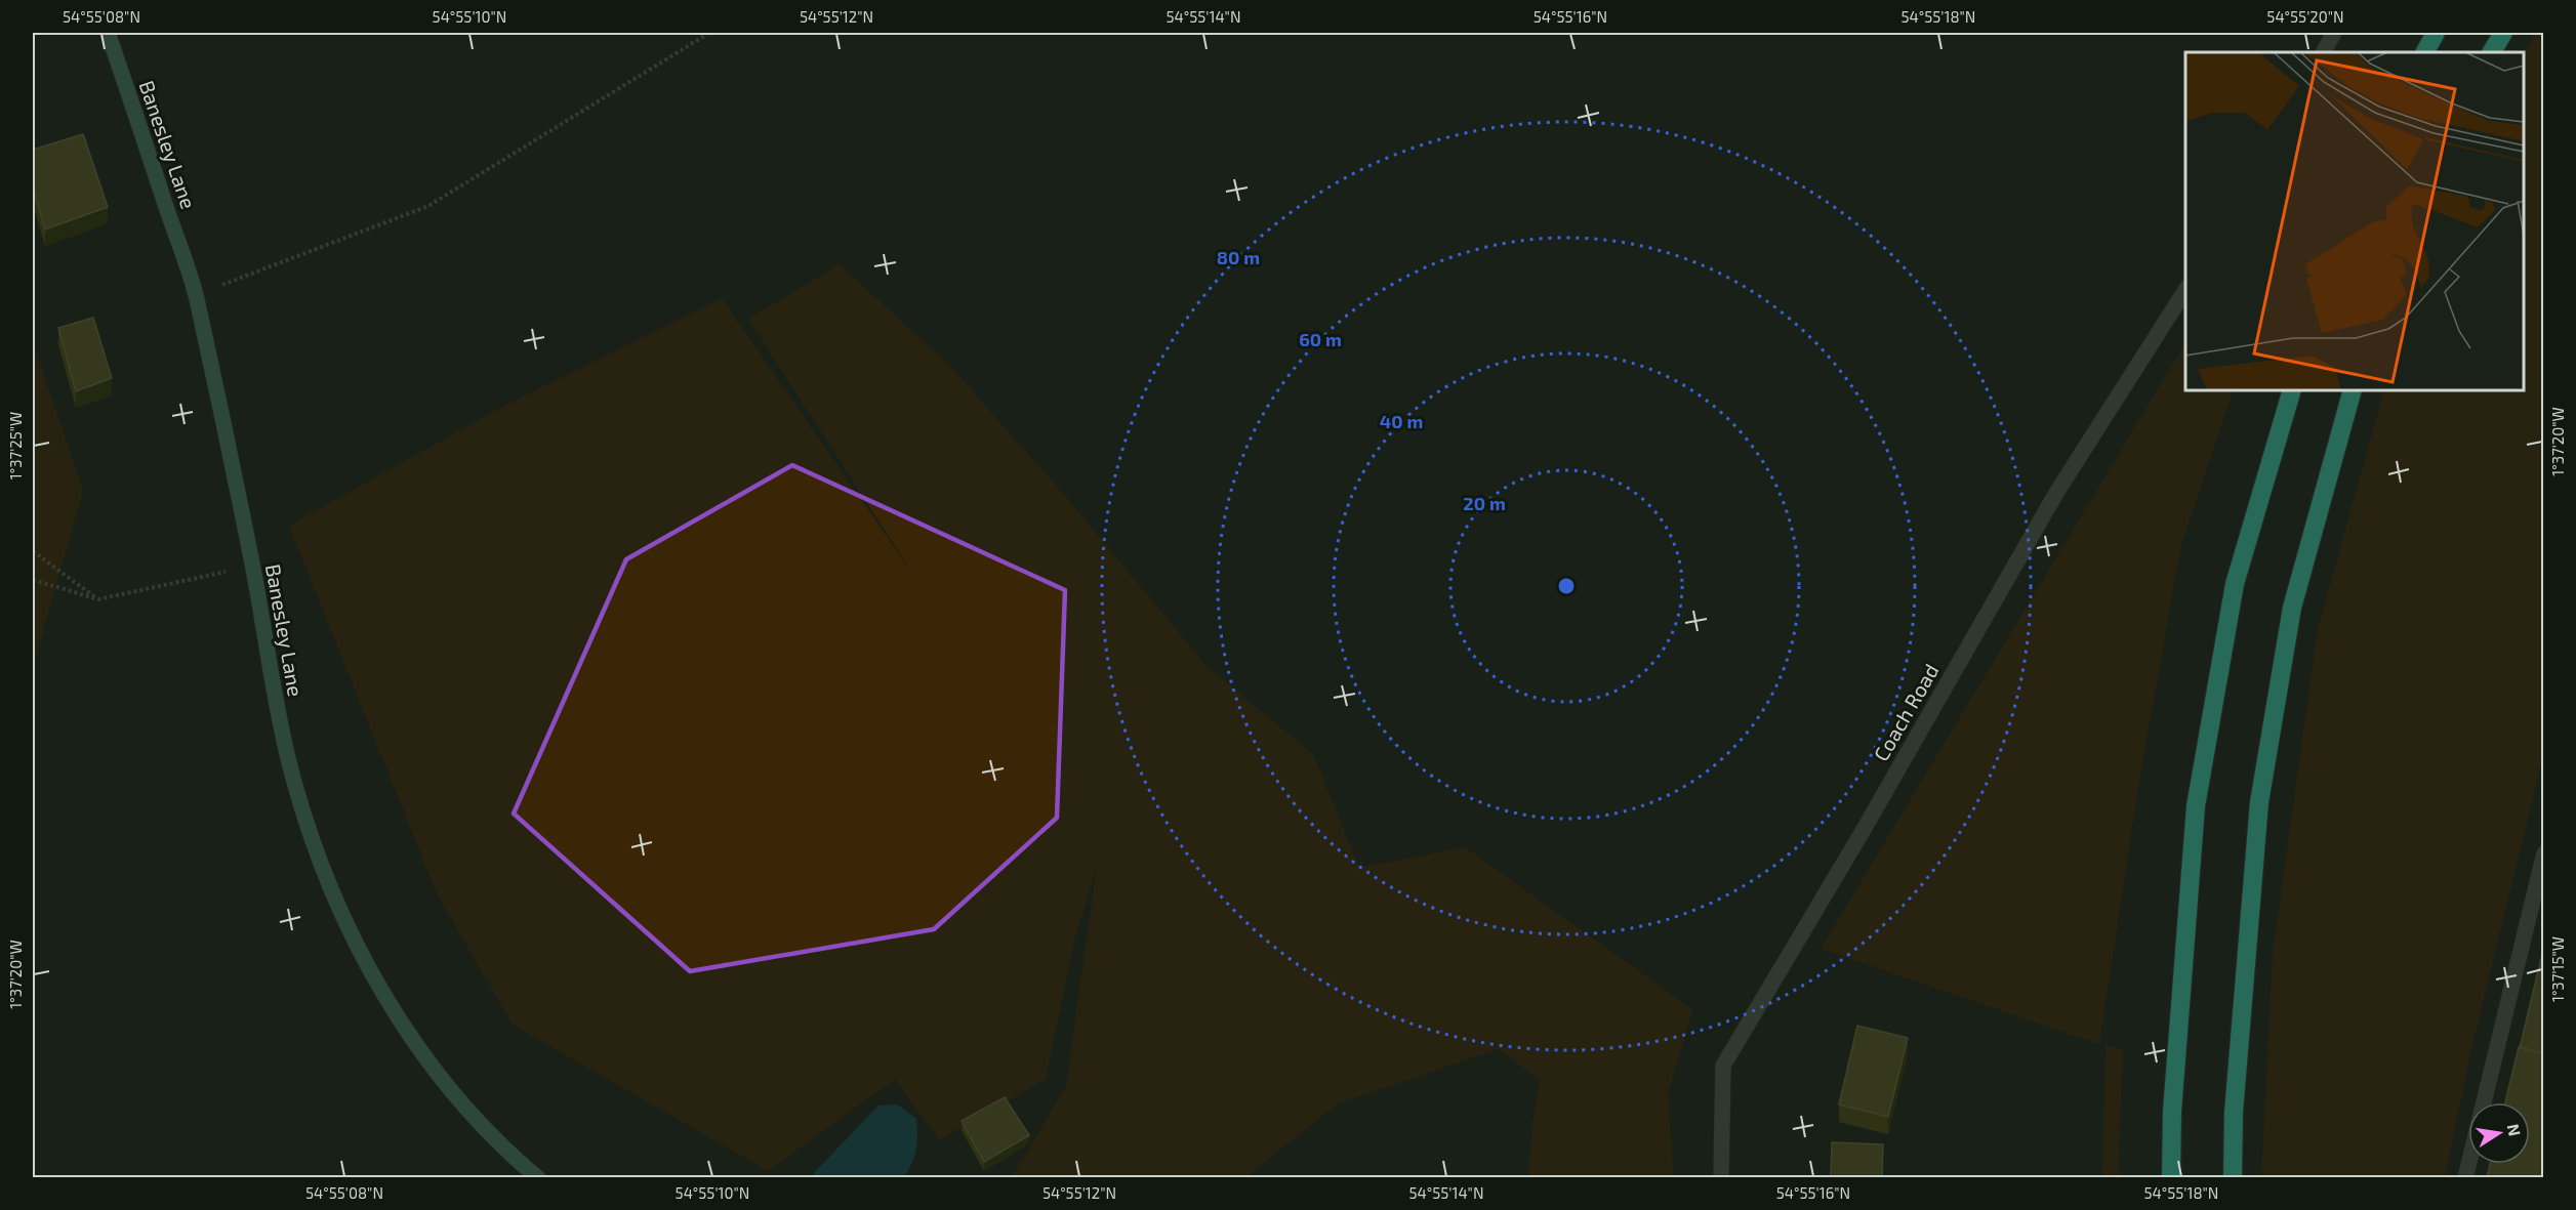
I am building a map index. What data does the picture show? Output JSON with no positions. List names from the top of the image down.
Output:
{
  "streets": {
    "street": ["Banesley Lane", "Coach Road"]
  },
  "north": "right",
  "coordinates": [
    "54°55'08\"N",
    "54°55'10\"N",
    "54°55'12\"N",
    "54°55'14\"N",
    "54°55'16\"N",
    "54°55'18\"N",
    "54°55'20\"N",
    "1°37'20\"W",
    "1°37'25\"W",
    "1°37'15\"W"
  ],
  "rings": [
    "80 m",
    "60 m",
    "40 m",
    "20 m"
  ]
}
